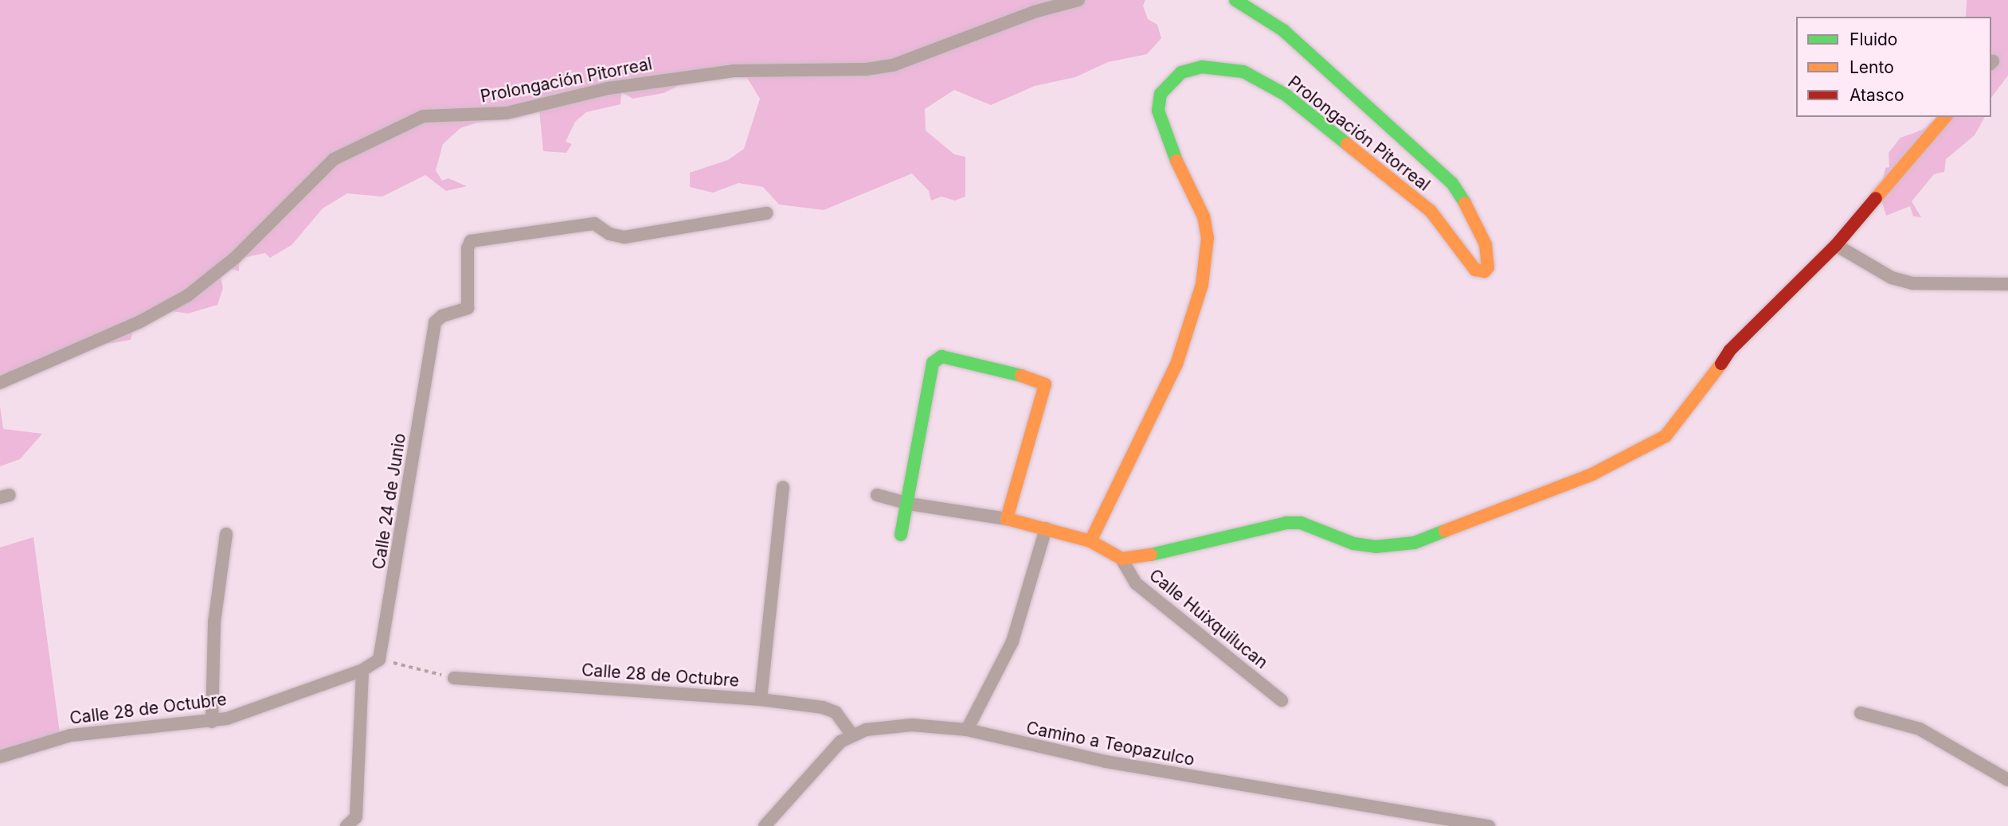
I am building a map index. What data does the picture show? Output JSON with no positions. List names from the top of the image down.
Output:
{
  "streets": {
    "street": [
      "Prolongación Pitorreal",
      "Calle 24 de Junio",
      "Calle Huixquilucan",
      "Calle 28 de Octubre",
      "Camino a Teopazulco"
    ]
  },
  "crossings": [
    ["Calle 28 de Octubre", "Camino a Teopazulco"]
  ],
  "legend": ["Fluido", "Lento", "Atasco"]
}
